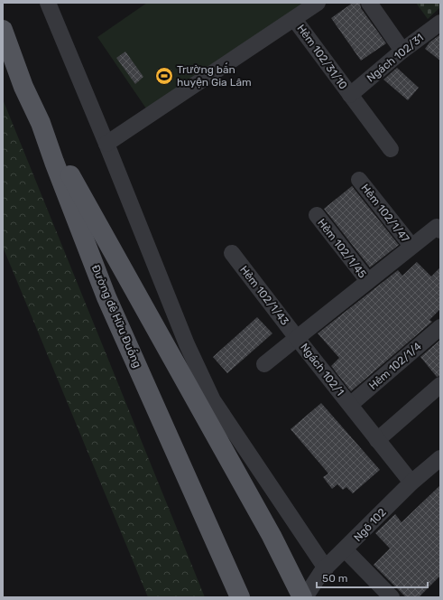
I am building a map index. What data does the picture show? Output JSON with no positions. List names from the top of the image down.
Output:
{
  "streets": {
    "main road": ["Đường đê Hữu Đuống"],
    "street": [
      "Hẻm 102/31/10",
      "Ngách 102/31",
      "Hẻm 102/1/47",
      "Hẻm 102/1/45",
      "Hẻm 102/1/43",
      "Hẻm 102/1/4",
      "Ngách 102/1",
      "Ngõ 102"
    ]
  },
  "crossings": [
    ["Hẻm 102/31/10", "Ngách 102/31"],
    ["Hẻm 102/1/47", "Ngách 102/1"],
    ["Hẻm 102/1/45", "Ngách 102/1"],
    ["Hẻm 102/1/43", "Ngách 102/1"],
    ["Hẻm 102/1/4", "Ngách 102/1"],
    ["Ngách 102/1", "Ngõ 102"]
  ],
  "places": {
    "sports": ["Trường bắn huyện Gia Lâm"]
  },
  "scale_bar": "50 m"
}
